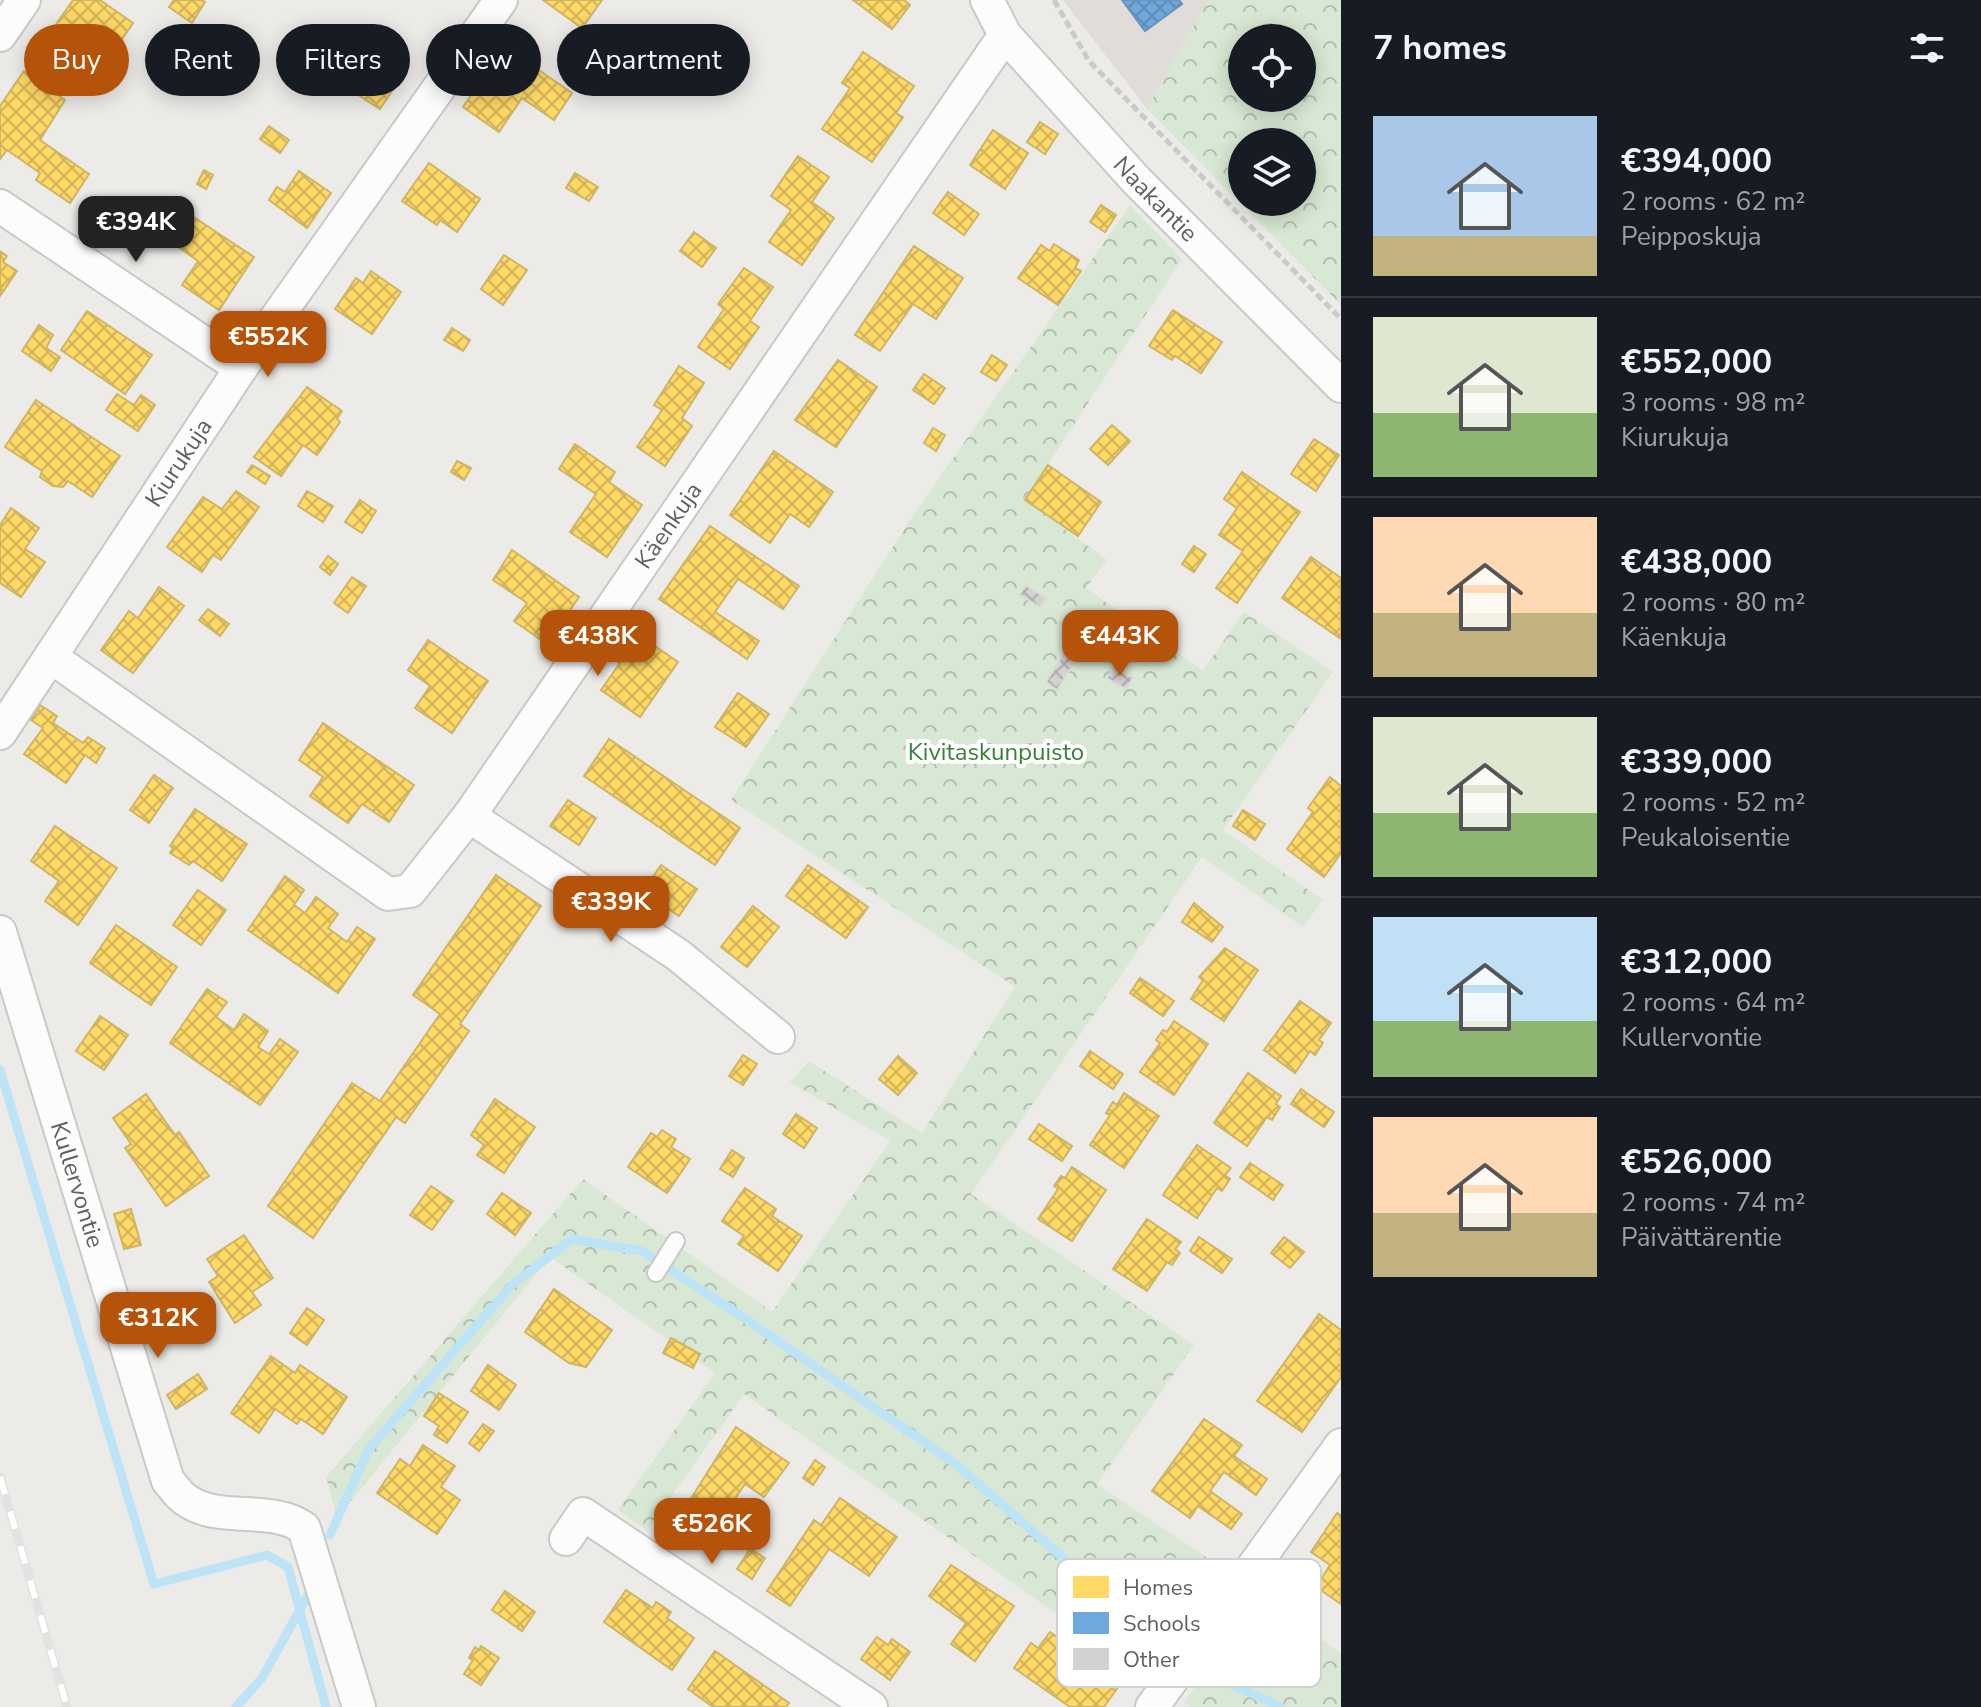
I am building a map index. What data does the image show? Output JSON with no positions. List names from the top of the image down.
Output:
{
  "streets": {
    "street": [
      "Naakantie",
      "Kiurukuja",
      "Käenkuja",
      "Kullervontie"
    ]
  },
  "crossings": [
    ["Naakantie", "Käenkuja"],
    ["Kiurukuja", "Käenkuja"]
  ],
  "parks": ["Kivitaskunpuisto"],
  "legend": ["Homes", "Schools", "Other"],
  "page": {
    "heading": "7 homes",
    "chip": [
      "Buy",
      "Rent",
      "Filters",
      "New",
      "Apartment"
    ],
    "list": [
      {
        "name": "€394,000",
        "note": "2 rooms · 62 m² · Peipposkuja"
      },
      {
        "name": "€552,000",
        "note": "3 rooms · 98 m² · Kiurukuja"
      },
      {
        "name": "€438,000",
        "note": "2 rooms · 80 m² · Käenkuja"
      },
      {
        "name": "€339,000",
        "note": "2 rooms · 52 m² · Peukaloisentie"
      },
      {
        "name": "€312,000",
        "note": "2 rooms · 64 m² · Kullervontie"
      },
      {
        "name": "€526,000",
        "note": "2 rooms · 74 m² · Päivättärentie"
      }
    ],
    "price": [
      "€394K",
      "€552K",
      "€438K",
      "€443K",
      "€339K",
      "€312K",
      "€526K"
    ]
  }
}
